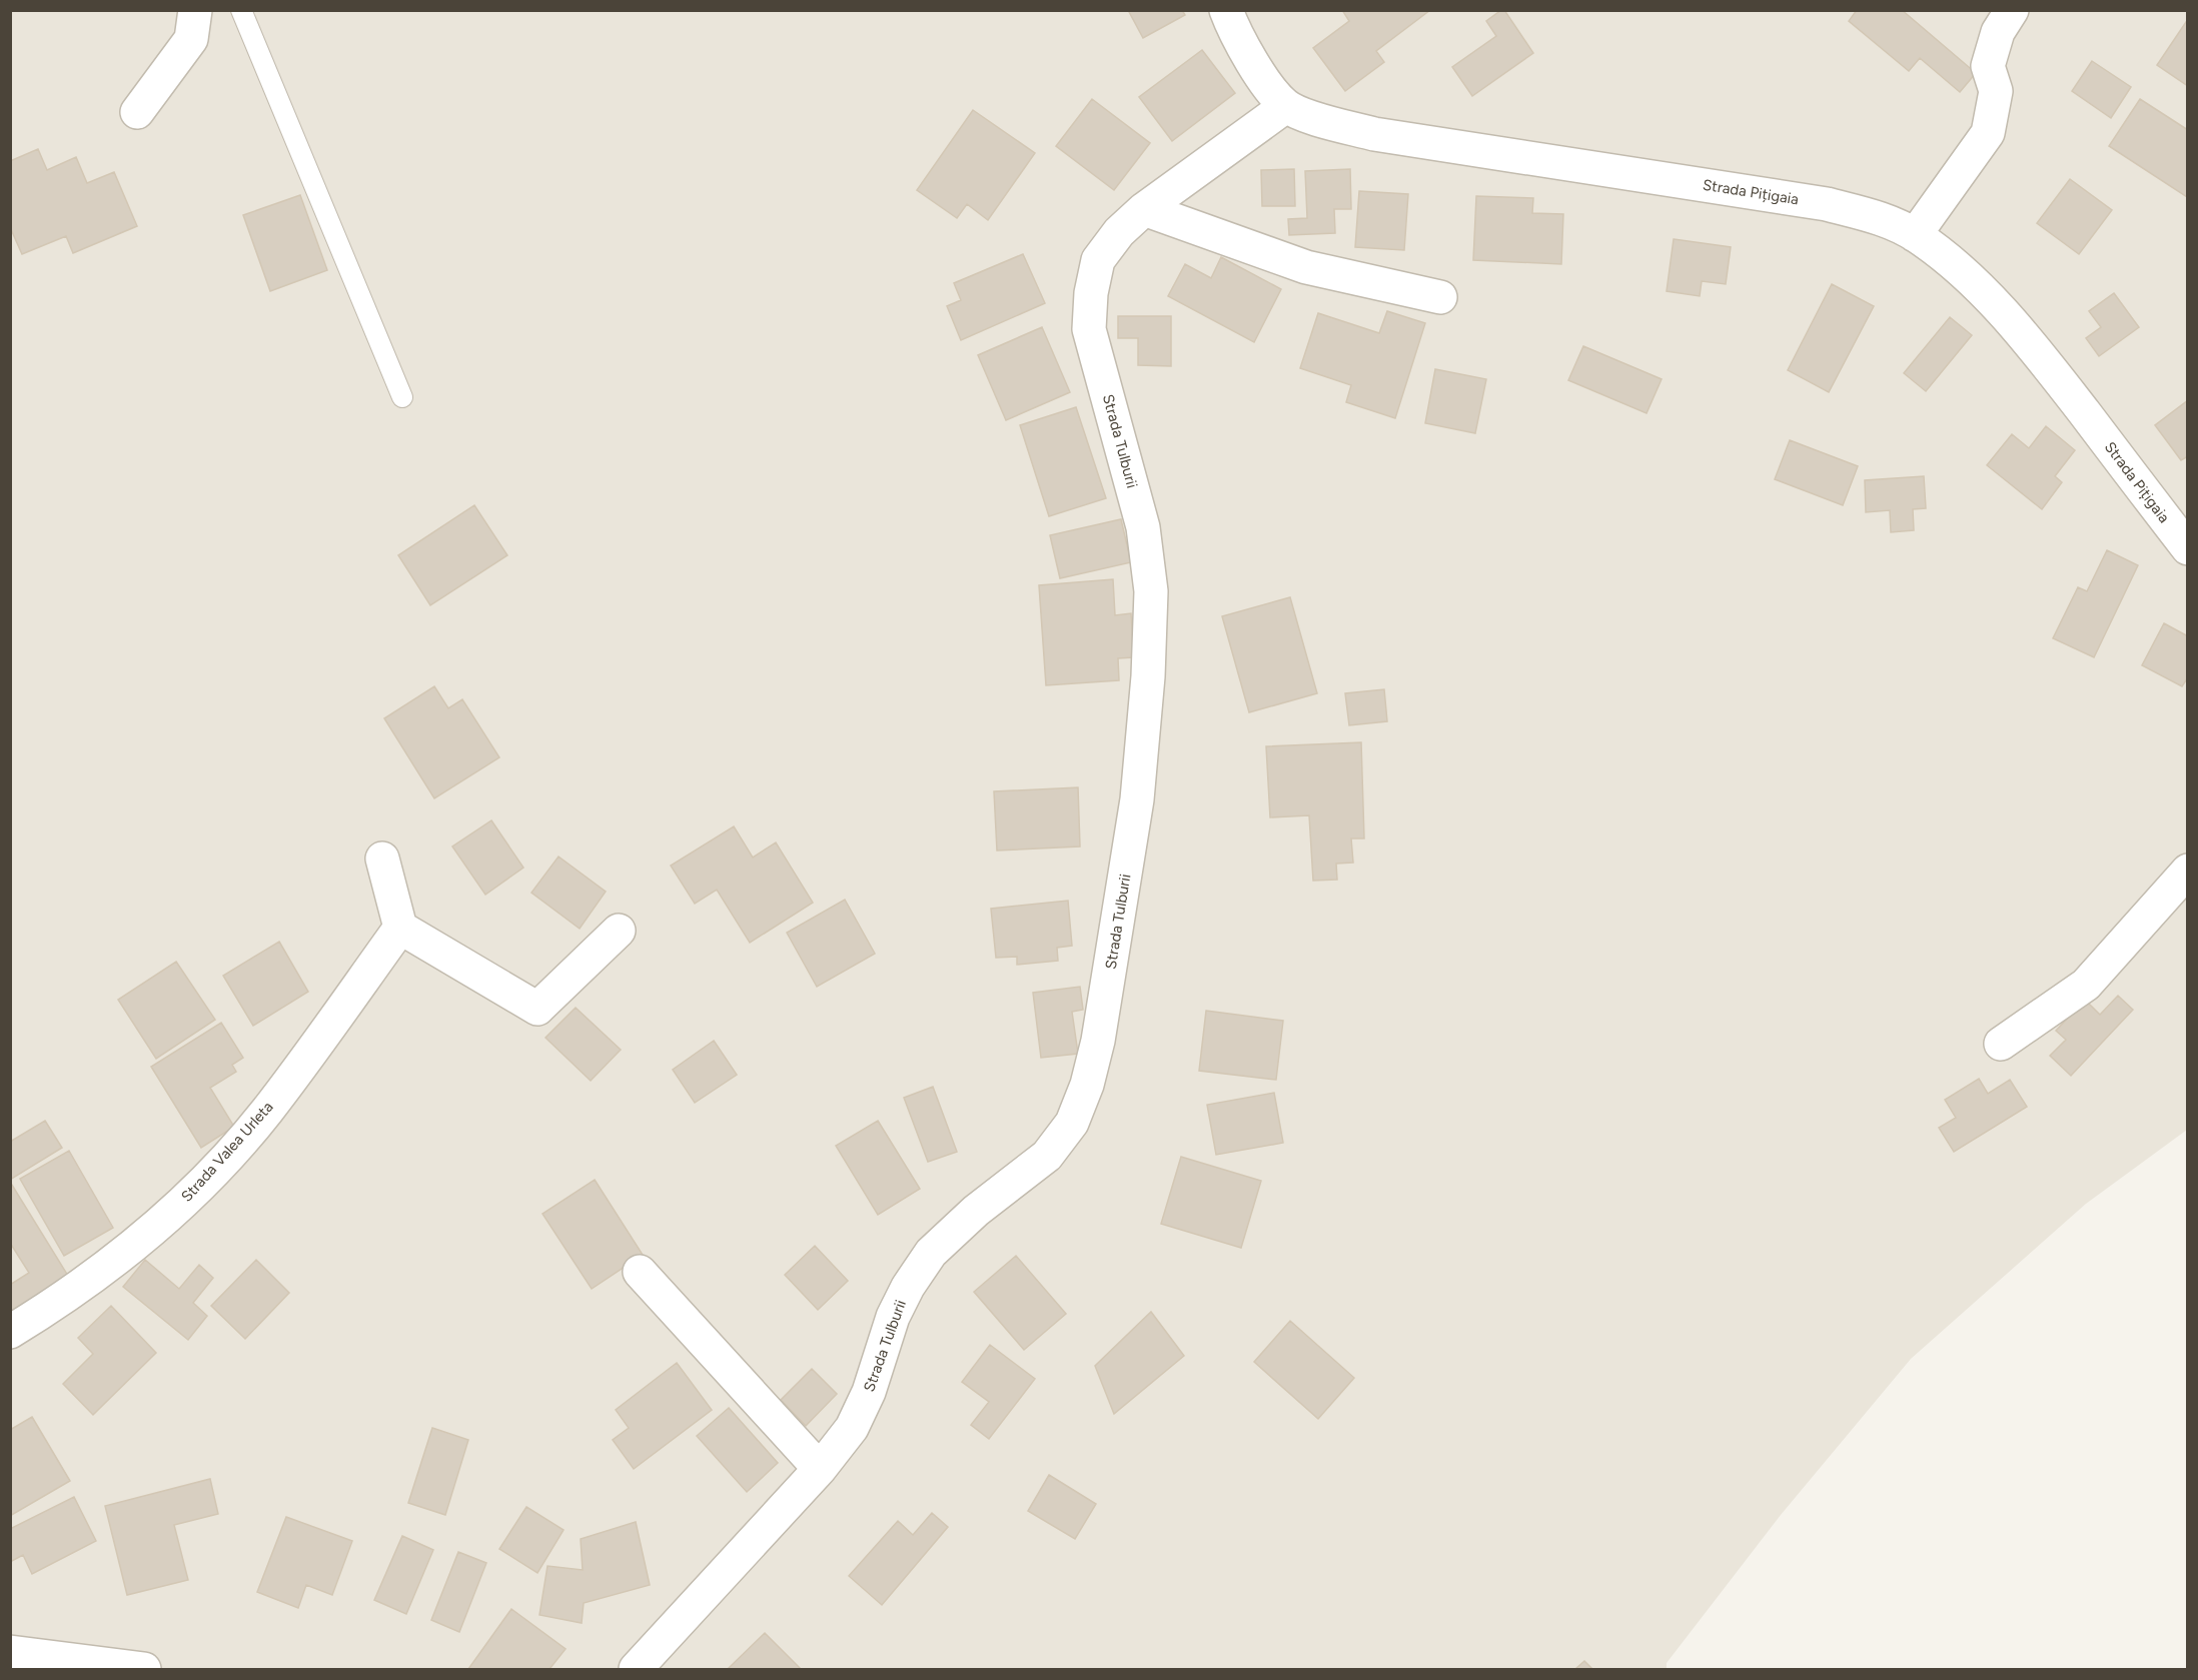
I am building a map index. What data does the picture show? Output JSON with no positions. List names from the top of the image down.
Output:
{
  "streets": {
    "street": ["Strada Pițigaia", "Strada Tulburii", "Strada Valea Urleta"]
  },
  "crossings": [
    ["Strada Pițigaia", "Strada Tulburii"]
  ]
}
